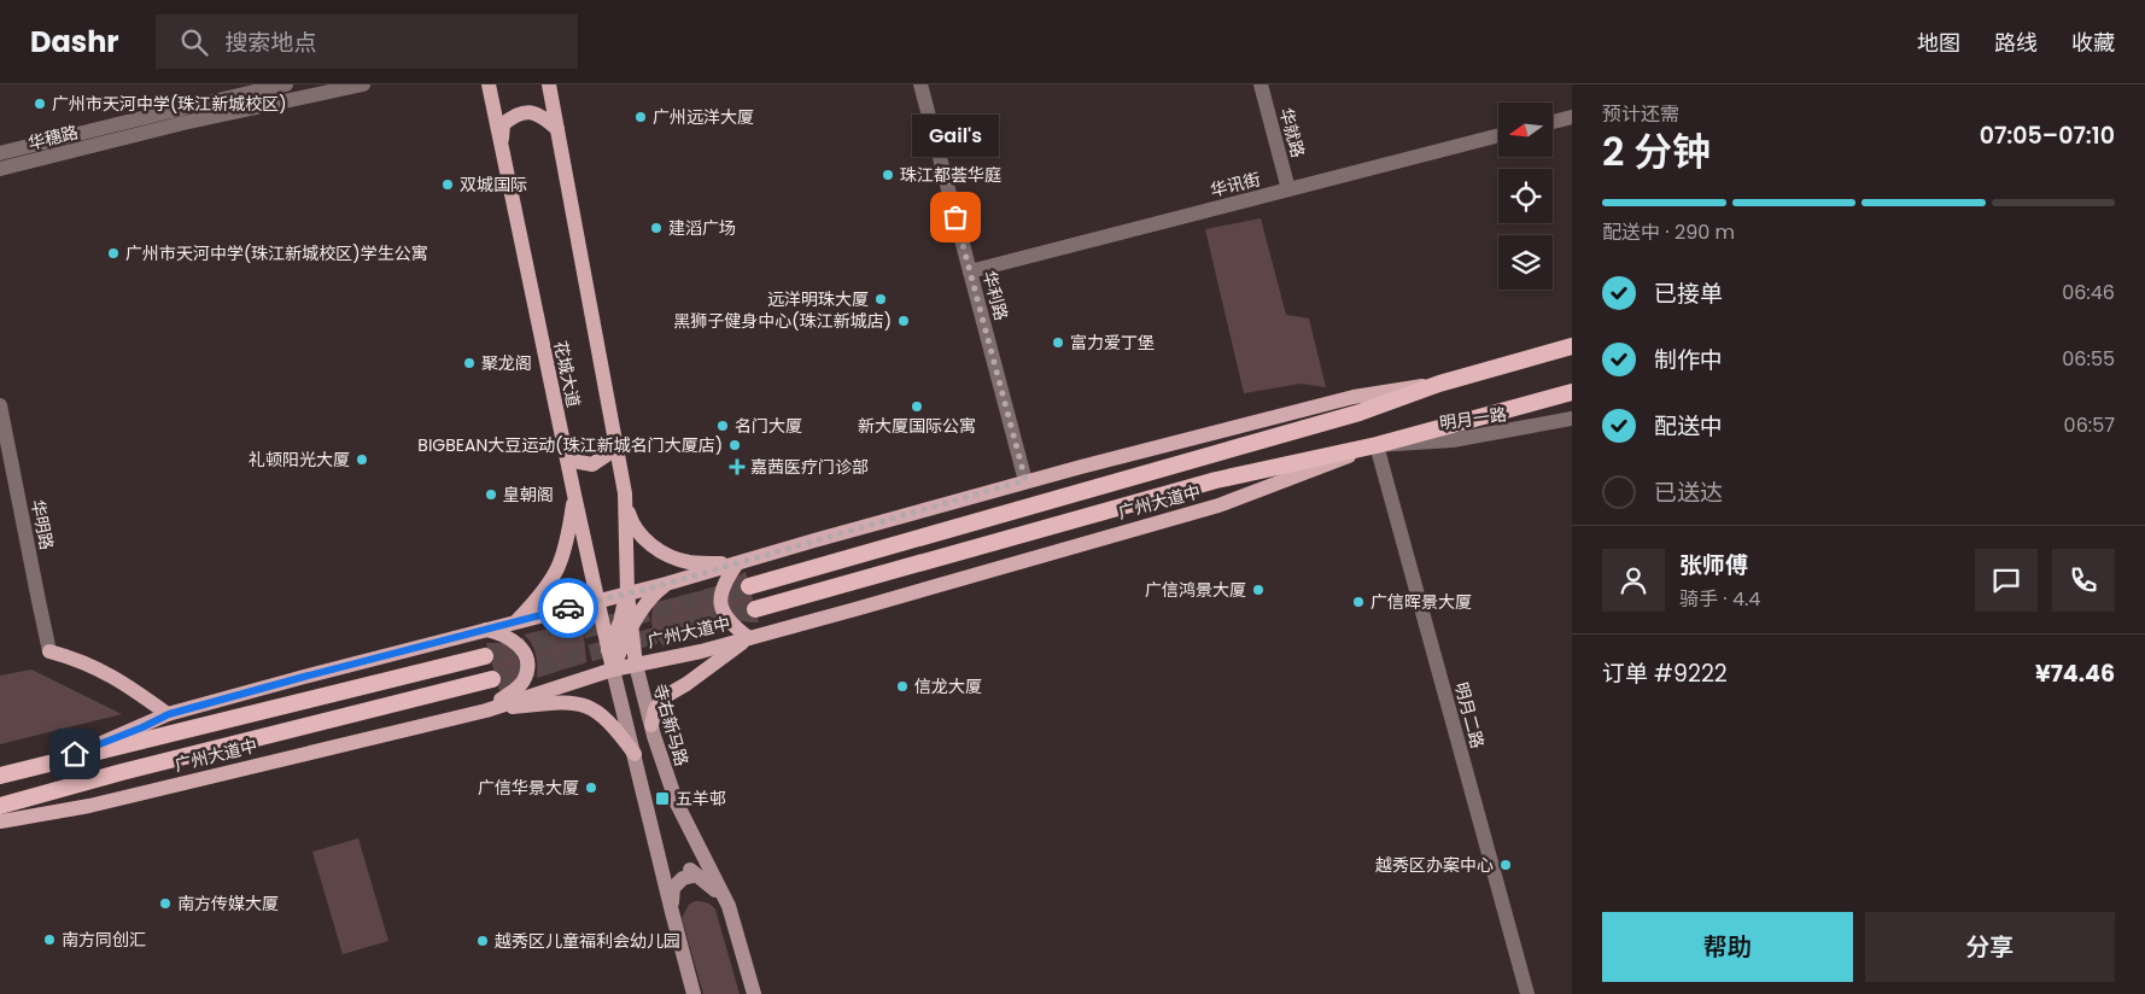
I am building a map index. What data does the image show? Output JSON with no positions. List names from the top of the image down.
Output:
{
  "streets": {
    "highway": ["广州大道中"],
    "main road": ["花城大道", "寺右新马路"],
    "street": [
      "华就路",
      "华穗路",
      "华讯街",
      "华利路",
      "明月一路",
      "华明路",
      "明月二路"
    ]
  },
  "crossings": [
    ["华就路", "华讯街"],
    ["华讯街", "华利路"],
    ["华利路", "广州大道中"],
    ["花城大道", "广州大道中"],
    ["花城大道", "寺右新马路"],
    ["明月一路", "广州大道中"],
    ["明月一路", "明月二路"],
    ["广州大道中", "明月二路"],
    ["广州大道中", "寺右新马路"]
  ],
  "places": {
    "other": [
      "广州市天河中学(珠江新城校区)",
      "广州远洋大厦",
      "珠江都荟华庭",
      "双城国际",
      "Gail's",
      "建滔广场",
      "广州市天河中学(珠江新城校区)学生公寓",
      "远洋明珠大厦",
      "黑狮子健身中心(珠江新城店)",
      "富力爱丁堡",
      "聚龙阁",
      "新大厦国际公寓",
      "名门大厦",
      "BIGBEAN大豆运动(珠江新城名门大厦店)",
      "礼顿阳光大厦",
      "皇朝阁",
      "广信鸿景大厦",
      "广信晖景大厦",
      "信龙大厦",
      "广信华景大厦",
      "越秀区办案中心",
      "南方传媒大厦",
      "南方同创汇",
      "越秀区儿童福利会幼儿园"
    ],
    "health": ["嘉茜医疗门诊部"],
    "transit": ["五羊邨"]
  },
  "north": "left",
  "page": {
    "header": "Dashr",
    "search": "搜索地点",
    "nav": ["地图", "路线", "收藏"],
    "heading": ["2 分钟", "预计还需", "07:05–07:10"],
    "panel": [
      "张师傅",
      "骑手 · 4.4",
      "订单 #9222",
      "¥74.46"
    ],
    "bubble": "Gail's",
    "bar": "配送中 · 290 m",
    "list": [
      ["已接单", "06:46"],
      ["制作中", "06:55"],
      ["配送中", "06:57"],
      "已送达"
    ],
    "buttons": ["帮助", "分享"]
  }
}
